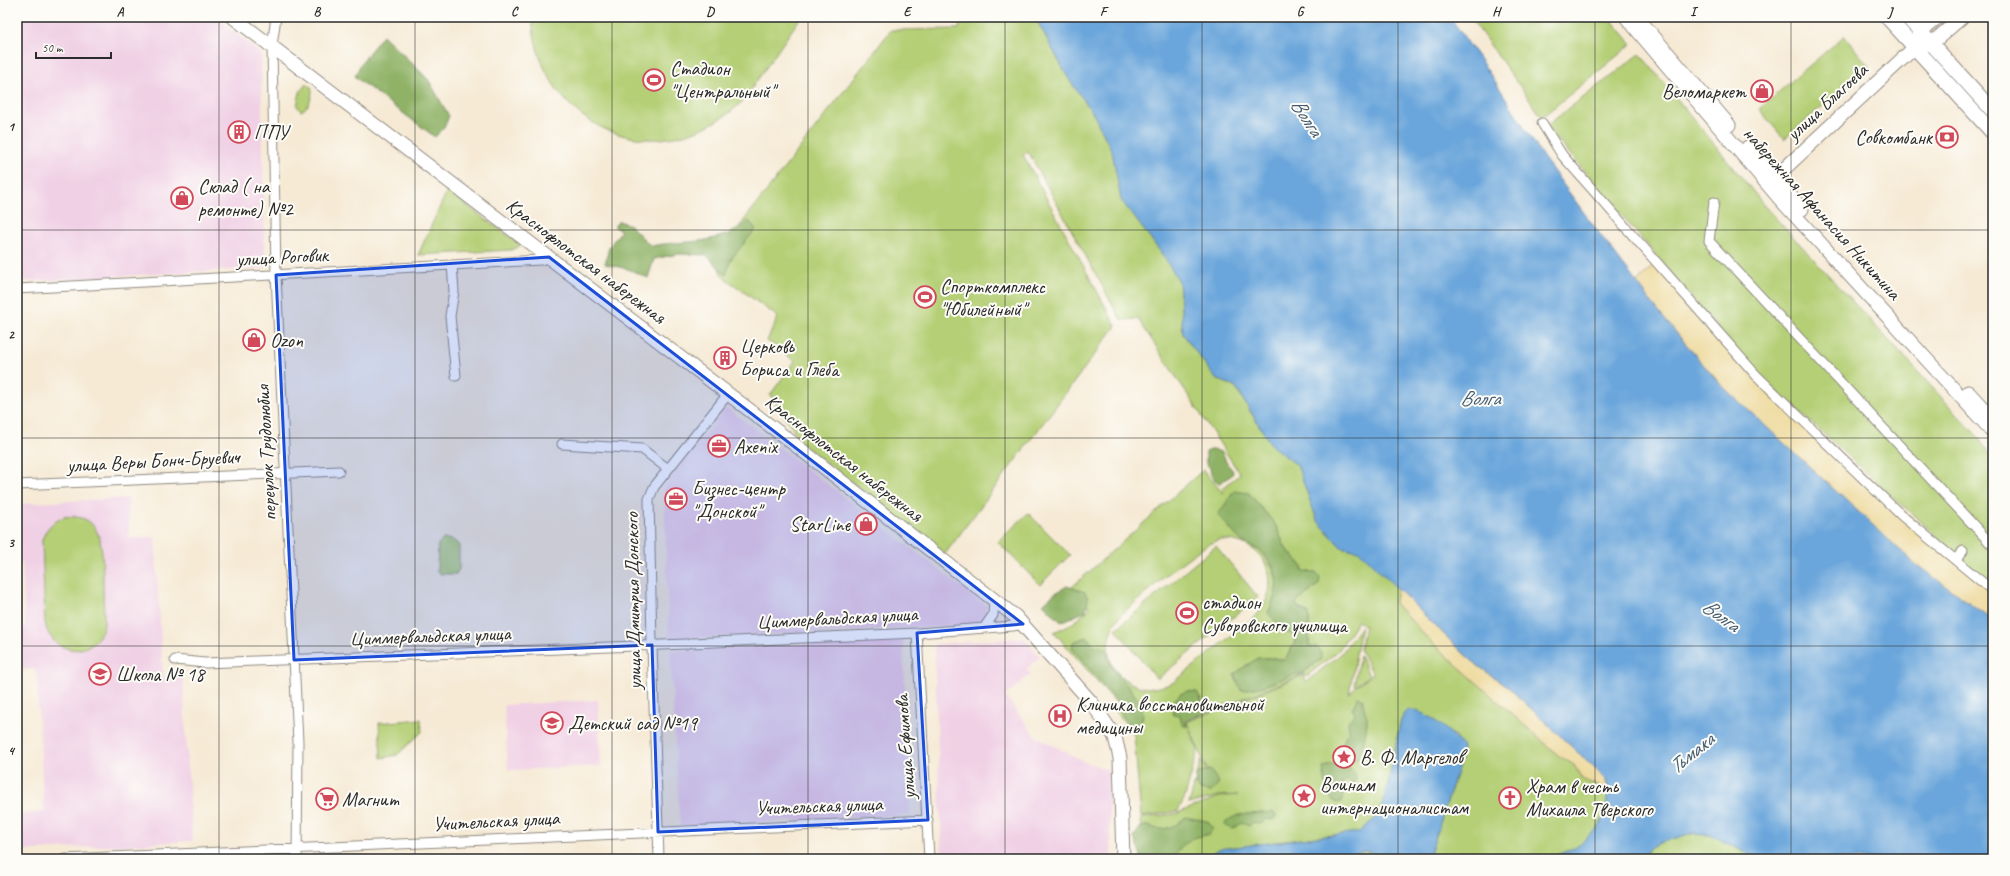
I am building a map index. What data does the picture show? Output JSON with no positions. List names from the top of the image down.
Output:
{
  "streets": {
    "main road": ["улица Благоева", "набережная Афанасия Никитина", "Краснофлотская набережная"],
    "street": [
      "улица Роговик",
      "переулок Трудолюбия",
      "улица Веры Бонч-Бруевич",
      "улица Дмитрия Донского",
      "Циммервальдская улица",
      "улица Ефимова",
      "Учительская улица"
    ]
  },
  "crossings": [
    ["улица Благоева", "набережная Афанасия Никитина"],
    ["улица Роговик", "Краснофлотская набережная"],
    ["улица Роговик", "переулок Трудолюбия"],
    ["Краснофлотская набережная", "переулок Трудолюбия"],
    ["Краснофлотская набережная", "улица Дмитрия Донского"],
    ["Краснофлотская набережная", "Циммервальдская улица"],
    ["переулок Трудолюбия", "улица Веры Бонч-Бруевич"],
    ["переулок Трудолюбия", "Циммервальдская улица"],
    ["переулок Трудолюбия", "Учительская улица"],
    ["улица Дмитрия Донского", "Циммервальдская улица"],
    ["улица Дмитрия Донского", "Учительская улица"],
    ["Циммервальдская улица", "улица Ефимова"],
    ["улица Ефимова", "Учительская улица"]
  ],
  "water": ["Волга", "Тьмака"],
  "places": {
    "sports": ["Стадион \"Центральный\"", "Спорткомплекс \"Юбилейный\"", "стадион Суворовского училища"],
    "shop": [
      "Веломаркет",
      "Склад ( на ремонте) №2",
      "Ozon",
      "StarLine"
    ],
    "building": ["ППУ", "Церковь Бориса и Глеба"],
    "bank": ["Совкомбанк"],
    "office": ["Axenix", "Бизнес-центр \"Донской\""],
    "school or university": ["Школа № 18", "Детский сад №19"],
    "hospital": ["Клиника восстановительной медицины"],
    "place": ["В. Ф. Маргелов", "Воинам интернационалистам"],
    "church": ["Храм в честь Михаила Тверского"],
    "supermarket": ["Магнит"]
  },
  "scale_bar": "50 m",
  "grid": {
    "columns": [
      "A",
      "B",
      "C",
      "D",
      "E",
      "F",
      "G",
      "H",
      "I",
      "J"
    ],
    "rows": [
      "1",
      "2",
      "3",
      "4"
    ]
  }
}
